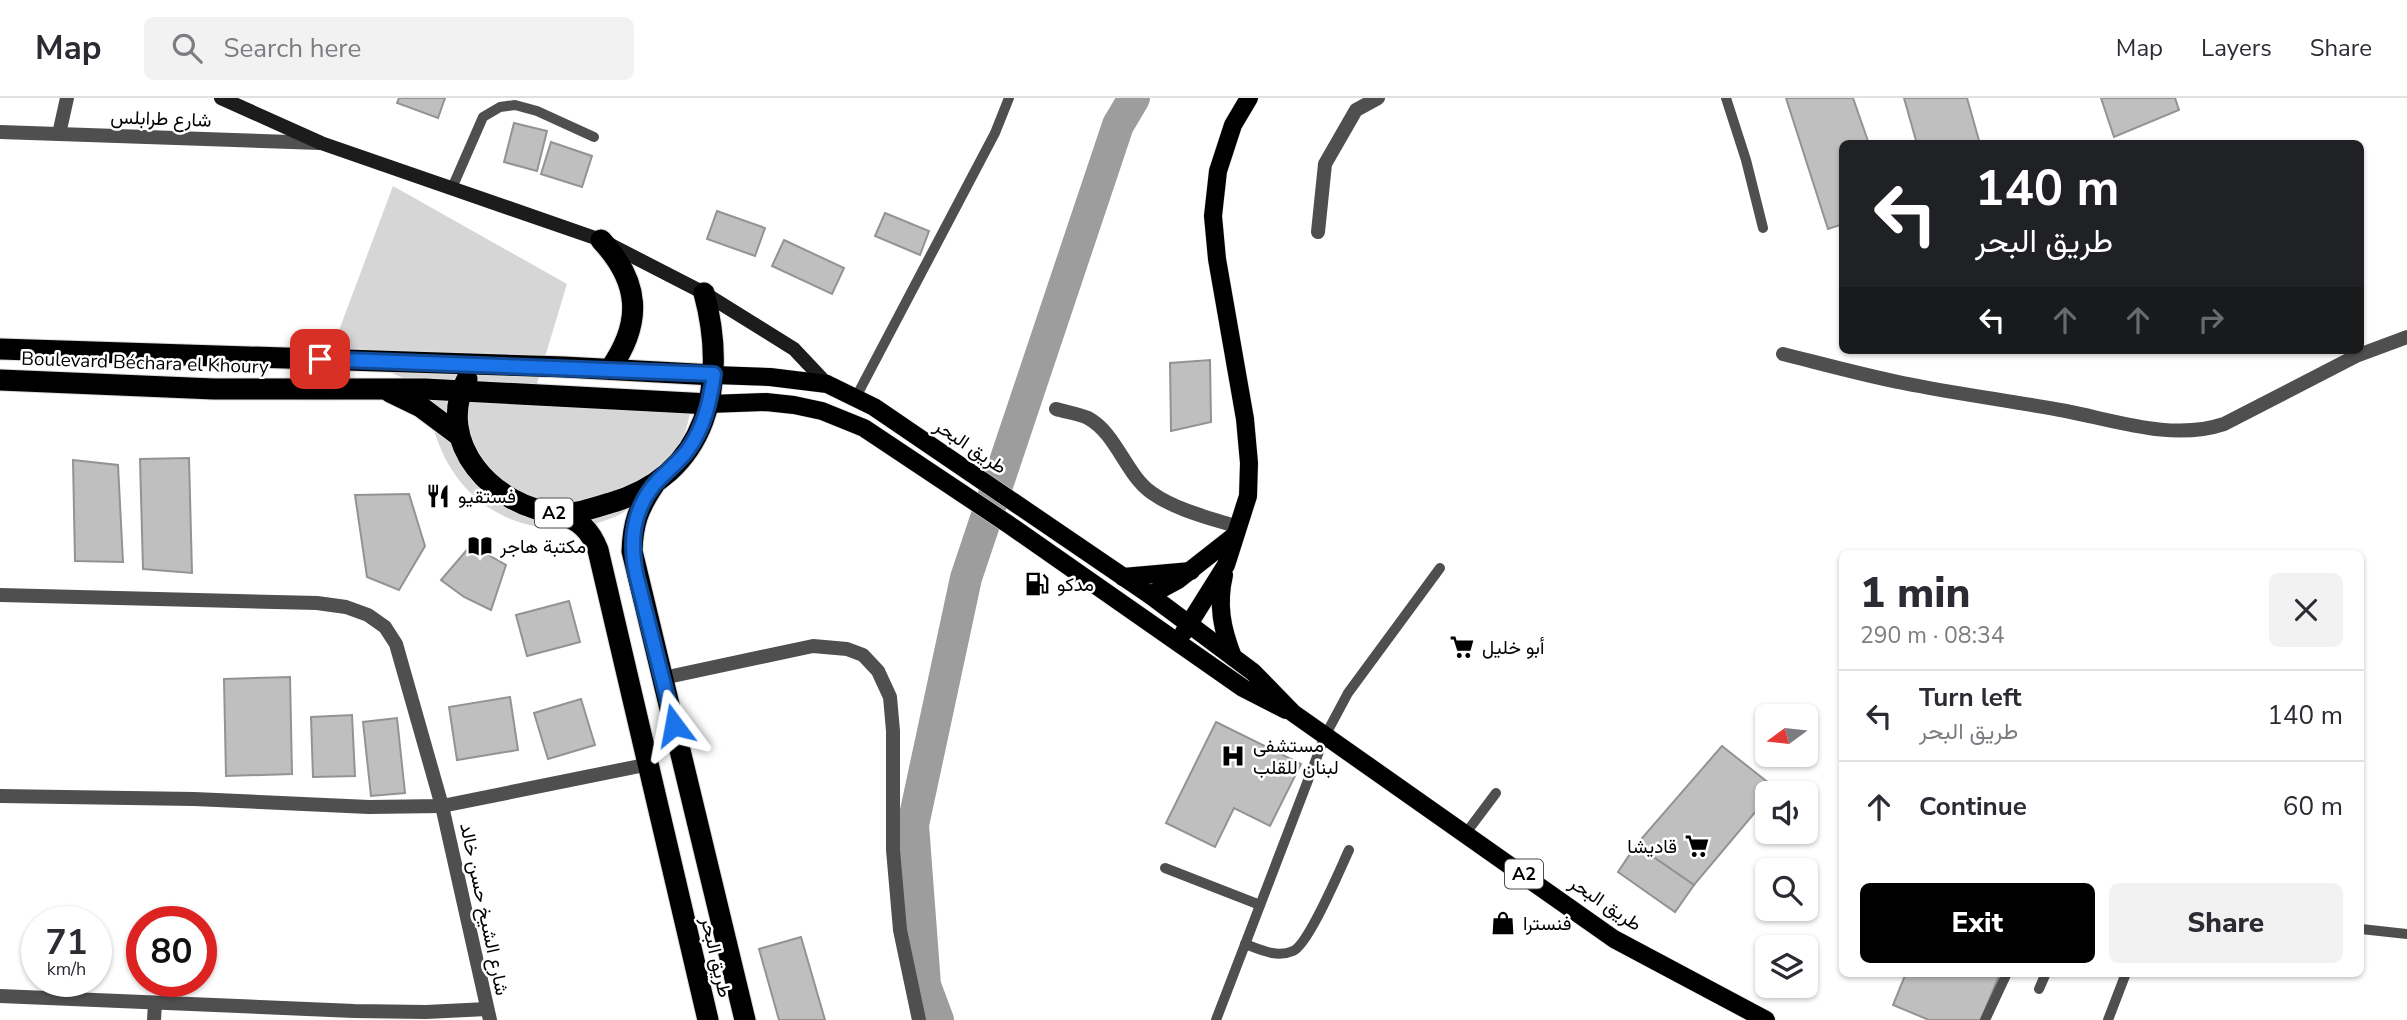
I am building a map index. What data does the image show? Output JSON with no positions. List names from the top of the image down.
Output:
{
  "streets": {
    "highway": ["Boulevard Béchara el Khoury", "طريق البحر", "A2"],
    "street": ["شارع طرابلس", "شارع الشيخ حسن خالد"]
  },
  "crossings": [
    ["Boulevard Béchara el Khoury", "طريق البحر"],
    ["Boulevard Béchara el Khoury", "A2"],
    ["طريق البحر", "A2"]
  ],
  "places": {
    "restaurant": ["فستقيو"],
    "library": ["مكتبة هاجر"],
    "fuel station": ["مدكو"],
    "supermarket": ["أبو خليل", "قاديشا"],
    "hospital": ["مستشفى لبنان للقلب"],
    "shop": ["فنسترا"]
  },
  "north": "left",
  "page": {
    "header": "Map",
    "search": "Search here",
    "nav": ["Map", "Layers", "Share"],
    "turn": ["140 m", "طريق البحر"],
    "heading": ["1 min", "290 m · 08:34"],
    "list": [
      {
        "name": "Turn left",
        "note": "طريق البحر",
        "value": "140 m"
      },
      {
        "name": "Continue",
        "value": "60 m"
      }
    ],
    "buttons": ["Exit", "Share"],
    "speed": "71 km/h",
    "limit": "80"
  }
}
